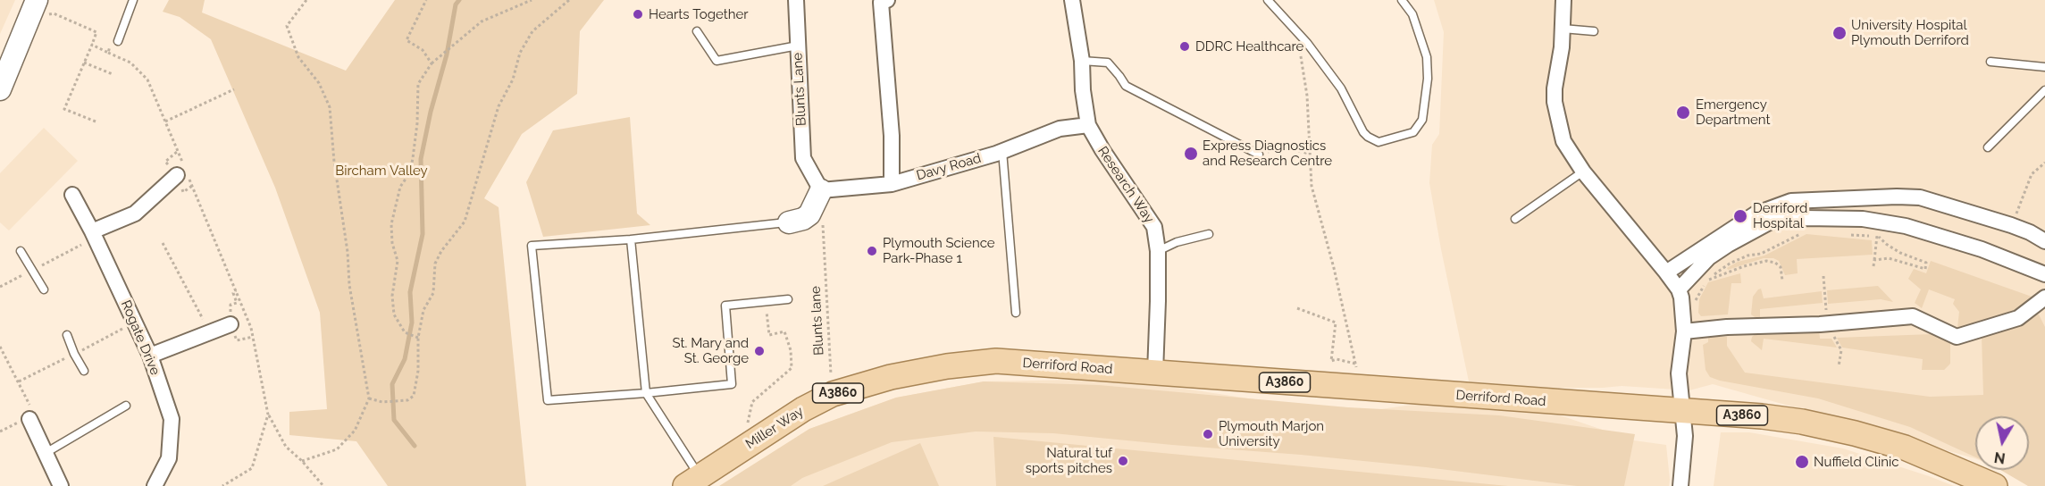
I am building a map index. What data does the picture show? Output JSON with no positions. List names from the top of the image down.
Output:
{
  "streets": {
    "main road": ["Derriford Road", "A3860", "Miller Way"],
    "street": [
      "Blunts Lane",
      "Davy Road",
      "Research Way",
      "Rogate Drive"
    ],
    "path": ["Blunts lane"]
  },
  "crossings": [
    ["Blunts Lane", "Davy Road"],
    ["Davy Road", "Research Way"],
    ["Research Way", "Derriford Road"],
    ["Blunts lane", "Miller Way"],
    ["Derriford Road", "Miller Way"]
  ],
  "parks": ["Bircham Valley"],
  "places": [
    "Hearts Together",
    "University Hospital Plymouth Derriford",
    "DDRC Healthcare",
    "Emergency Department",
    "Express Diagnostics and Research Centre",
    "Derriford Hospital",
    "Plymouth Science Park-Phase 1",
    "St. Mary and St. George",
    "Plymouth Marjon University",
    "Natural tuf sports pitches",
    "Nuffield Clinic"
  ],
  "north": "bottom"
}
